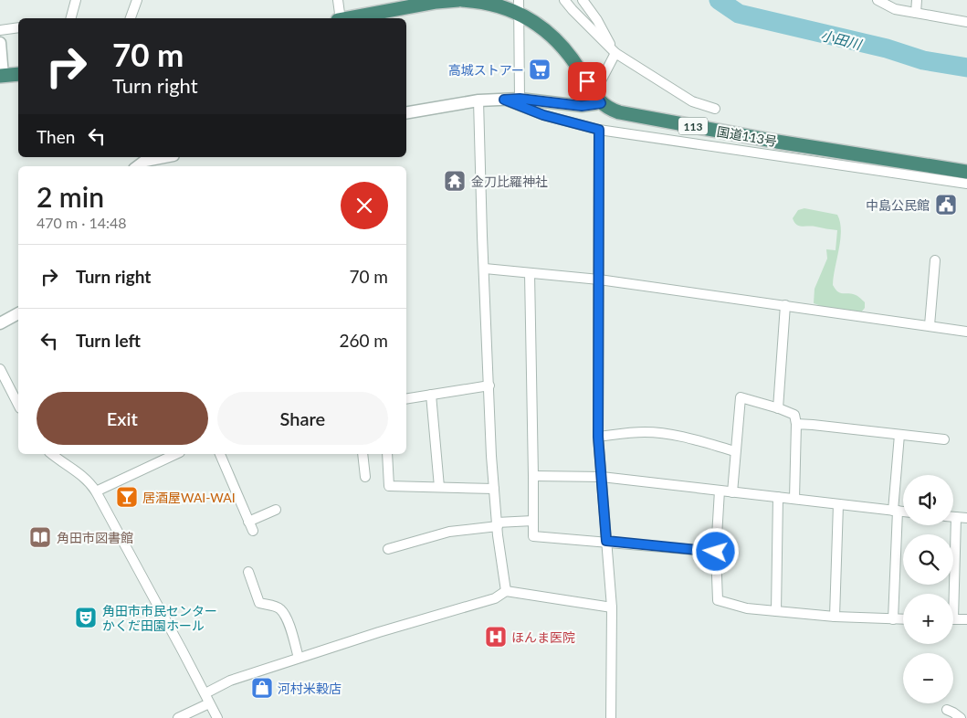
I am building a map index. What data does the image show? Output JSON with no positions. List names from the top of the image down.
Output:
{
  "streets": {
    "highway": ["113", "国道113号"]
  },
  "water": ["小田川"],
  "places": {
    "supermarket": ["高城ストアー"],
    "temple": ["金刀比羅神社"],
    "public building": ["中島公民館"],
    "bar": ["居酒屋WAI-WAI"],
    "library": ["角田市図書館"],
    "theatre": ["角田市市民センター かくだ田園ホール"],
    "hospital": ["ほんま医院"],
    "shop": ["河村米穀店"]
  },
  "page": {
    "turn": ["70 m", "Turn right"],
    "then": "Then",
    "heading": ["2 min", "470 m · 14:48"],
    "list": [
      {
        "name": "Turn right",
        "value": "70 m"
      },
      {
        "name": "Turn left",
        "value": "260 m"
      }
    ],
    "buttons": ["Exit", "Share"],
    "map_buttons": ["+", "−"]
  }
}
